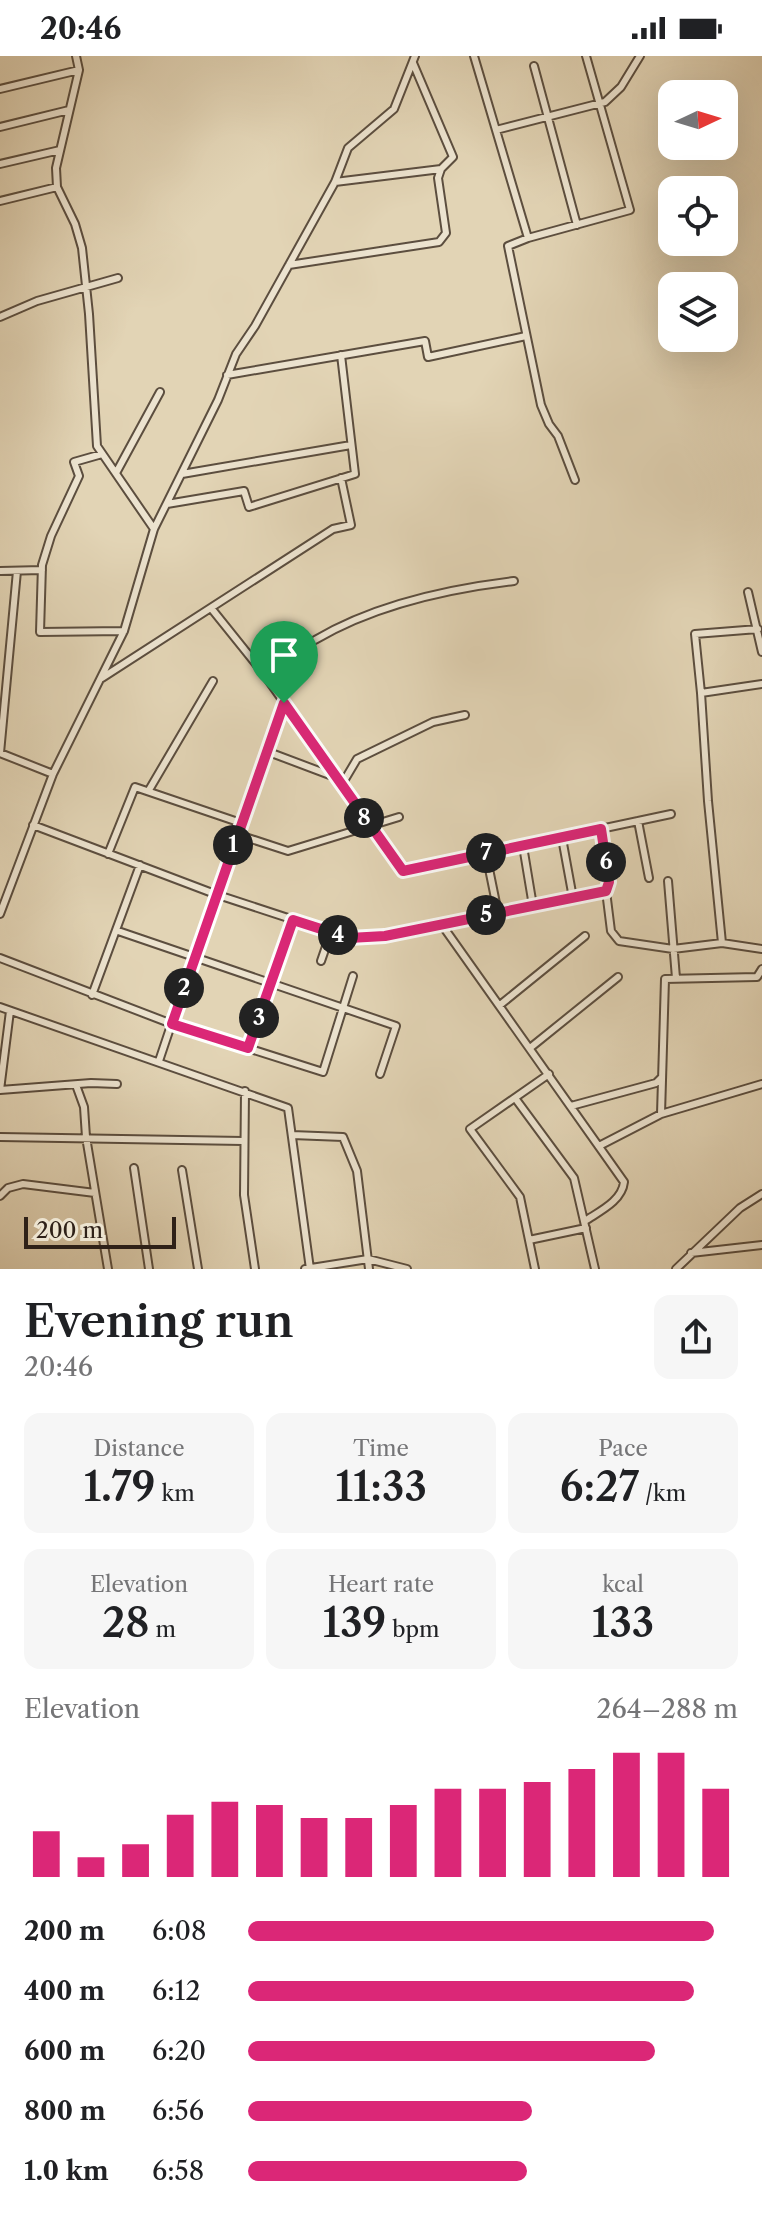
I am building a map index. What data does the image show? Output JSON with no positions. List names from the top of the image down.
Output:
{
  "scale_bar": "200 m",
  "north": "right",
  "page": {
    "status": "20:46",
    "pins": [
      "8",
      "1",
      "7",
      "6",
      "5",
      "4",
      "2",
      "3"
    ],
    "scale": "200 m",
    "heading": ["Evening run", "20:46"],
    "stats": [
      ["Distance", "1.79 km"],
      ["Time", "11:33"],
      ["Pace", "6:27 /km"],
      ["Elevation", "28 m"],
      ["Heart rate", "139 bpm"],
      ["kcal", "133"]
    ],
    "chart": ["Elevation", "264–288 m"],
    "list": [
      {
        "name": "200 m",
        "note": "6:08"
      },
      {
        "name": "400 m",
        "note": "6:12"
      },
      {
        "name": "600 m",
        "note": "6:20"
      },
      {
        "name": "800 m",
        "note": "6:56"
      },
      {
        "name": "1.0 km",
        "note": "6:58"
      }
    ]
  }
}
